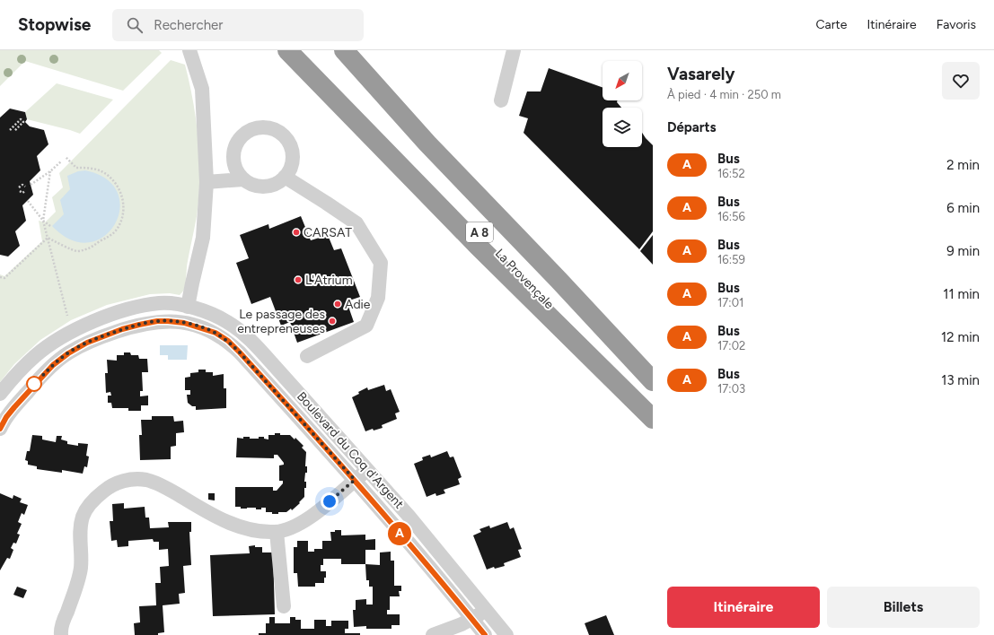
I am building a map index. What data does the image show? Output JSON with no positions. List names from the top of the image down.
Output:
{
  "streets": {
    "highway": ["A 8", "La Provençale"],
    "street": ["Boulevard du Coq d'Argent"]
  },
  "places": [
    "CARSAT",
    "L'Atrium",
    "Adie",
    "Le passage des entrepreneuses"
  ],
  "lines": ["bus line A"],
  "north": "bottom left",
  "page": {
    "header": "Stopwise",
    "search": "Rechercher",
    "nav": ["Carte", "Itinéraire", "Favoris"],
    "on_map": "A",
    "heading": [
      ["Vasarely", "À pied · 4 min · 250 m"],
      "Départs"
    ],
    "list": [
      {
        "mark": "A",
        "name": "Bus",
        "note": "16:52",
        "value": "2 min"
      },
      {
        "mark": "A",
        "name": "Bus",
        "note": "16:56",
        "value": "6 min"
      },
      {
        "mark": "A",
        "name": "Bus",
        "note": "16:59",
        "value": "9 min"
      },
      {
        "mark": "A",
        "name": "Bus",
        "note": "17:01",
        "value": "11 min"
      },
      {
        "mark": "A",
        "name": "Bus",
        "note": "17:02",
        "value": "12 min"
      },
      {
        "mark": "A",
        "name": "Bus",
        "note": "17:03",
        "value": "13 min"
      }
    ],
    "buttons": ["Itinéraire", "Billets"]
  }
}
